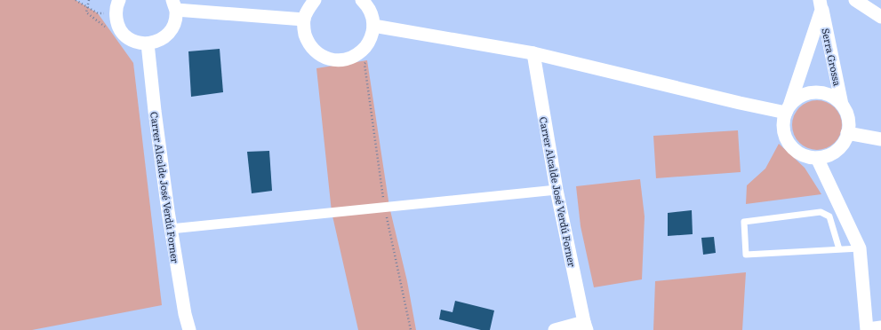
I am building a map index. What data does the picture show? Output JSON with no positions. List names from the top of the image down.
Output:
{
  "streets": {
    "street": ["Serra Grossa", "Carrer Alcalde José Verdú Forner"]
  }
}
